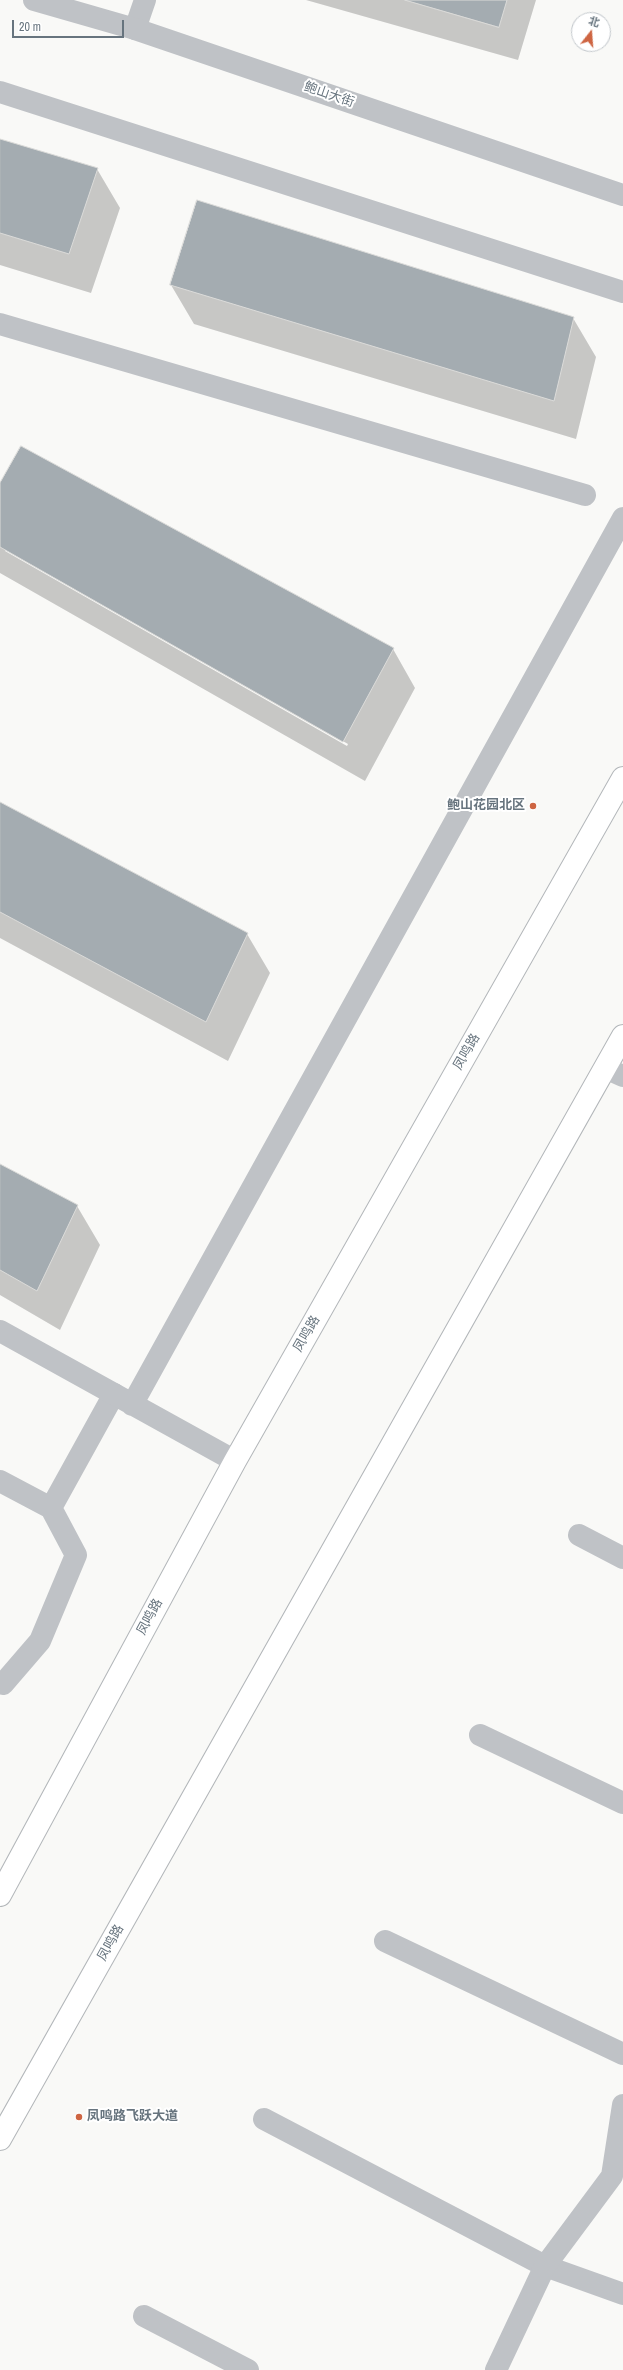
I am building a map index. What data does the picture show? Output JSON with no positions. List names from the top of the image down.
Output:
{
  "streets": {
    "main road": ["凤鸣路"],
    "street": ["鲍山大街"]
  },
  "places": ["鲍山花园北区", "凤鸣路飞跃大道"],
  "scale_bar": "20 m",
  "north": "top"
}
